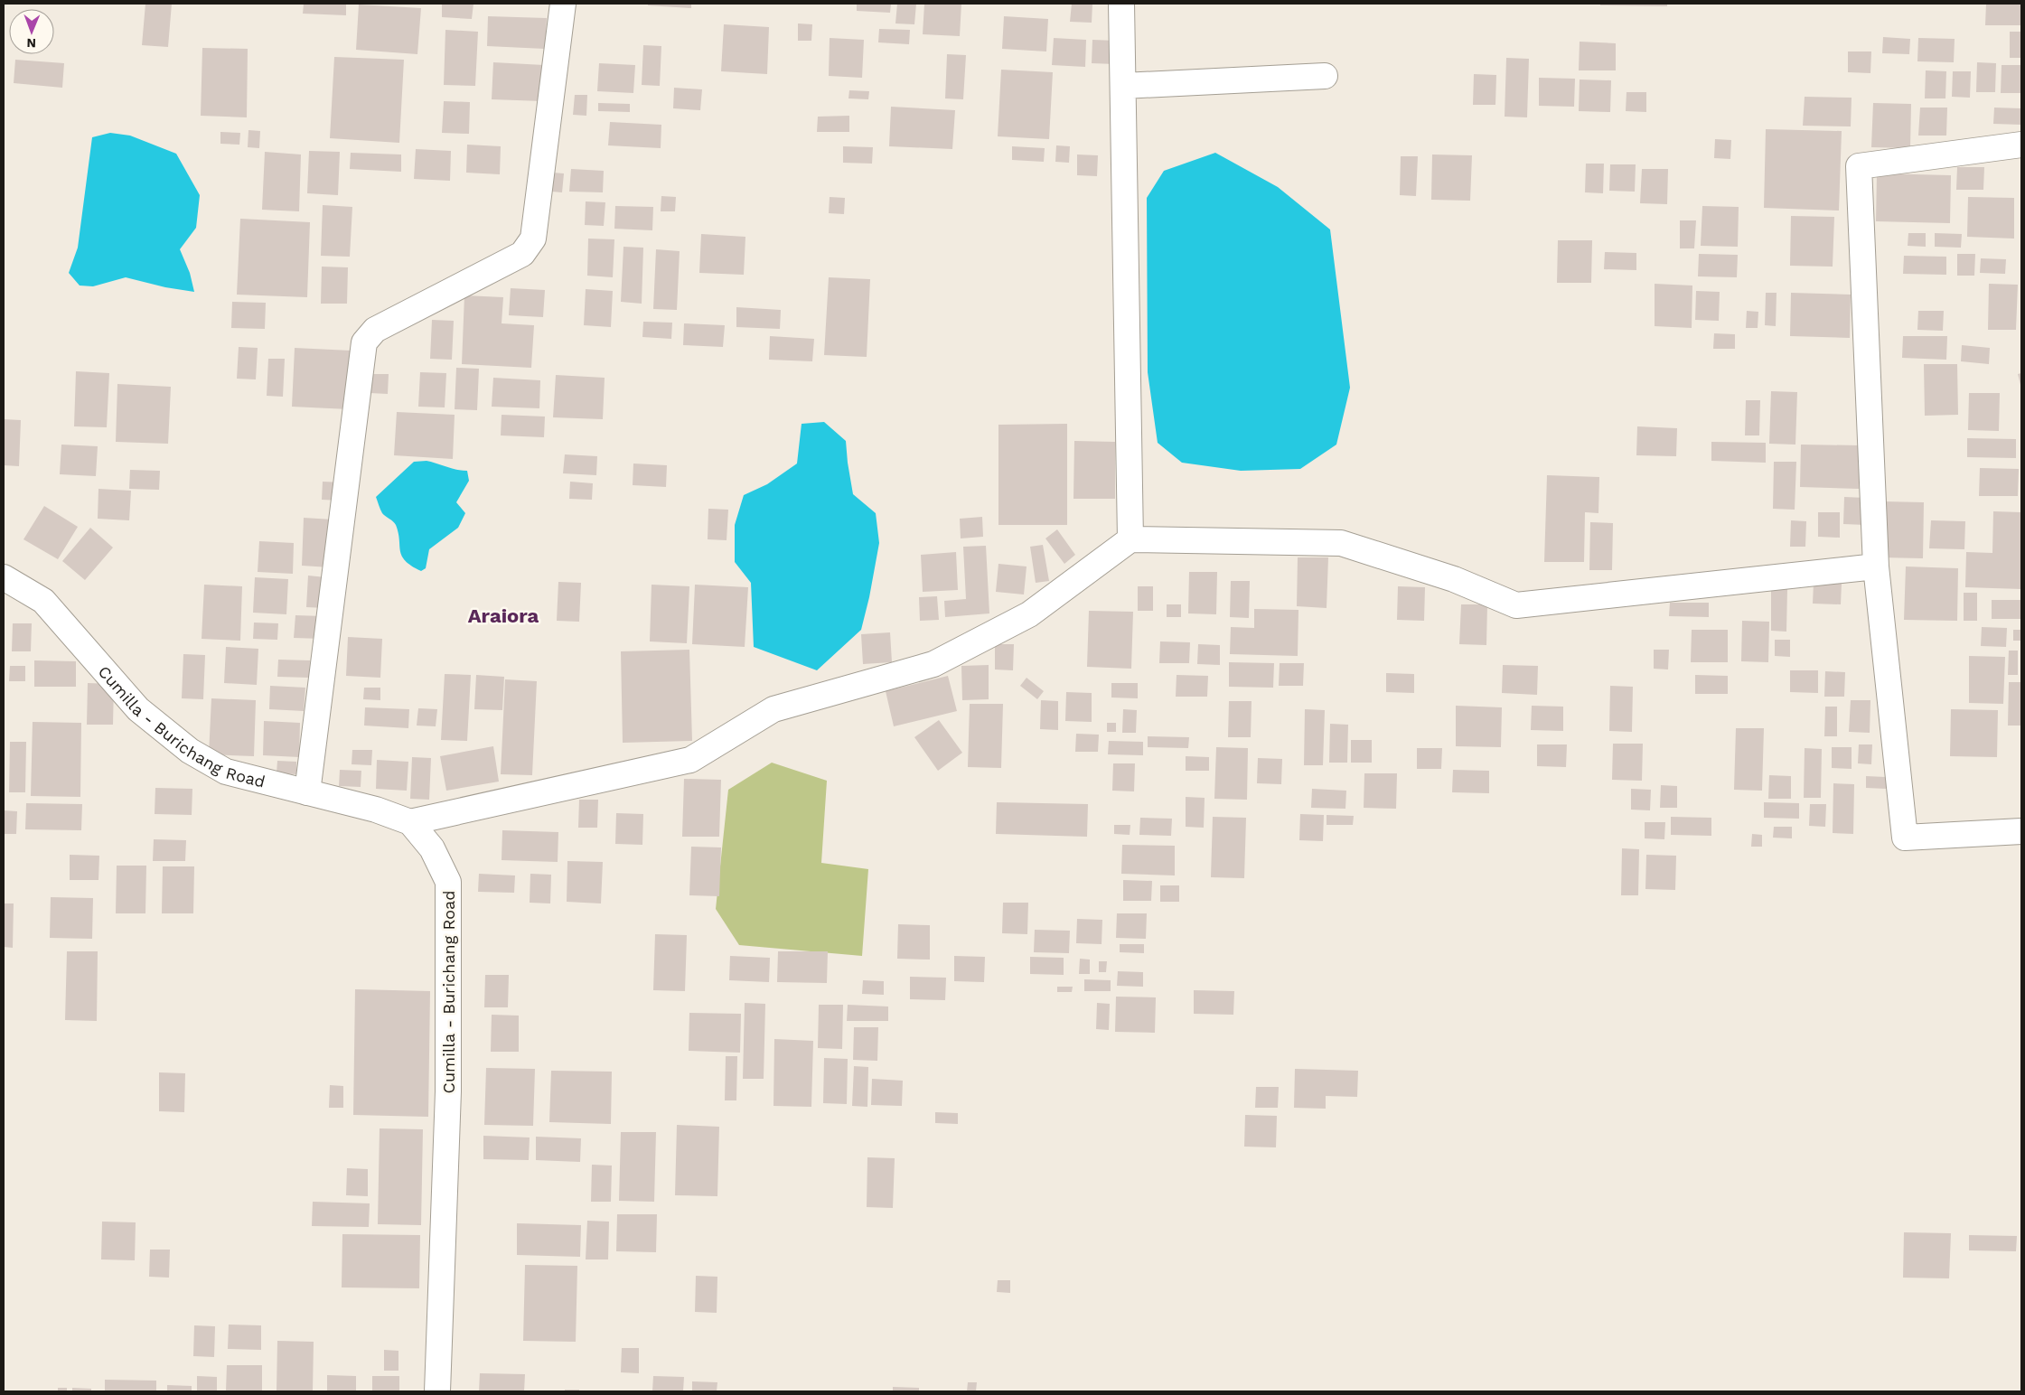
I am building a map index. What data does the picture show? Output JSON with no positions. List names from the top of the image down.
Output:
{
  "streets": {
    "street": ["Cumilla - Burichang Road"]
  },
  "districts": ["Araiora"],
  "north": "bottom"
}
